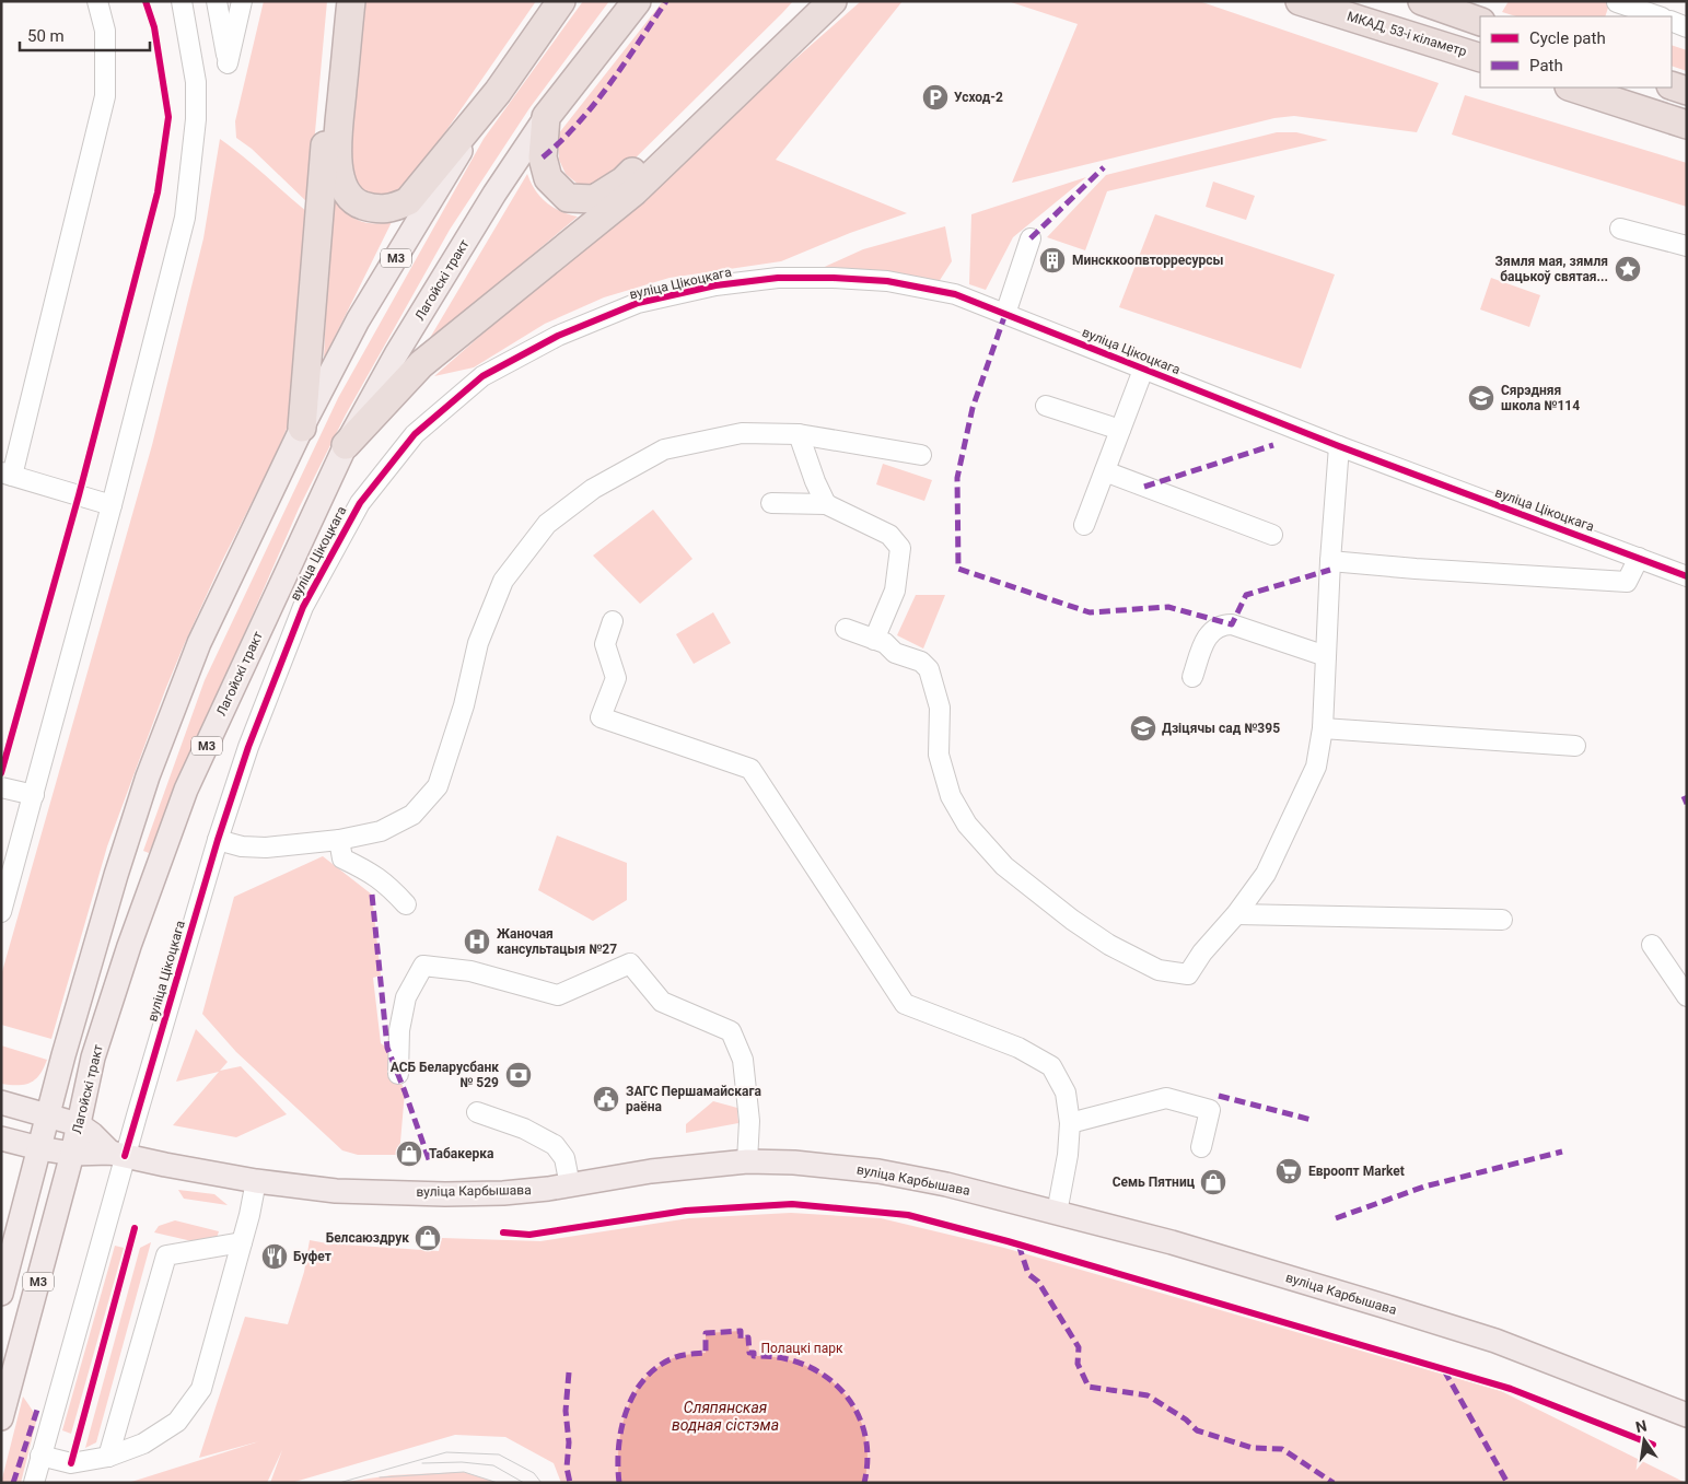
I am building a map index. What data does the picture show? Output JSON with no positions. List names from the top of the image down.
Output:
{
  "streets": {
    "highway": ["МКАД, 53-і кіламетр", "М3", "Лагойскі тракт"],
    "main road": ["вуліца Карбышава"],
    "street": ["вуліца Цікоцкага"]
  },
  "crossings": [
    ["М3", "вуліца Карбышава"],
    ["Лагойскі тракт", "вуліца Карбышава"],
    ["вуліца Цікоцкага", "вуліца Карбышава"]
  ],
  "water": ["Сляпянская водная сістэма"],
  "parks": ["Полацкі парк"],
  "places": {
    "parking": ["Усход-2"],
    "building": ["Минсккоопвторресурсы"],
    "place": ["Зямля мая, зямля бацькоў святая..."],
    "school or university": ["Сярэдняя школа №114", "Дзіцячы сад №395"],
    "hospital": ["Жаночая кансультацыя №27"],
    "bank": ["АСБ Беларусбанк № 529"],
    "public building": ["ЗАГС Першамайскага раёна"],
    "shop": ["Табакерка", "Семь Пятниц", "Белсаюздрук"],
    "supermarket": ["Евроопт Market"],
    "restaurant": ["Буфет"]
  },
  "legend": ["Cycle path", "Path"],
  "scale_bar": "50 m",
  "north": "top"
}
